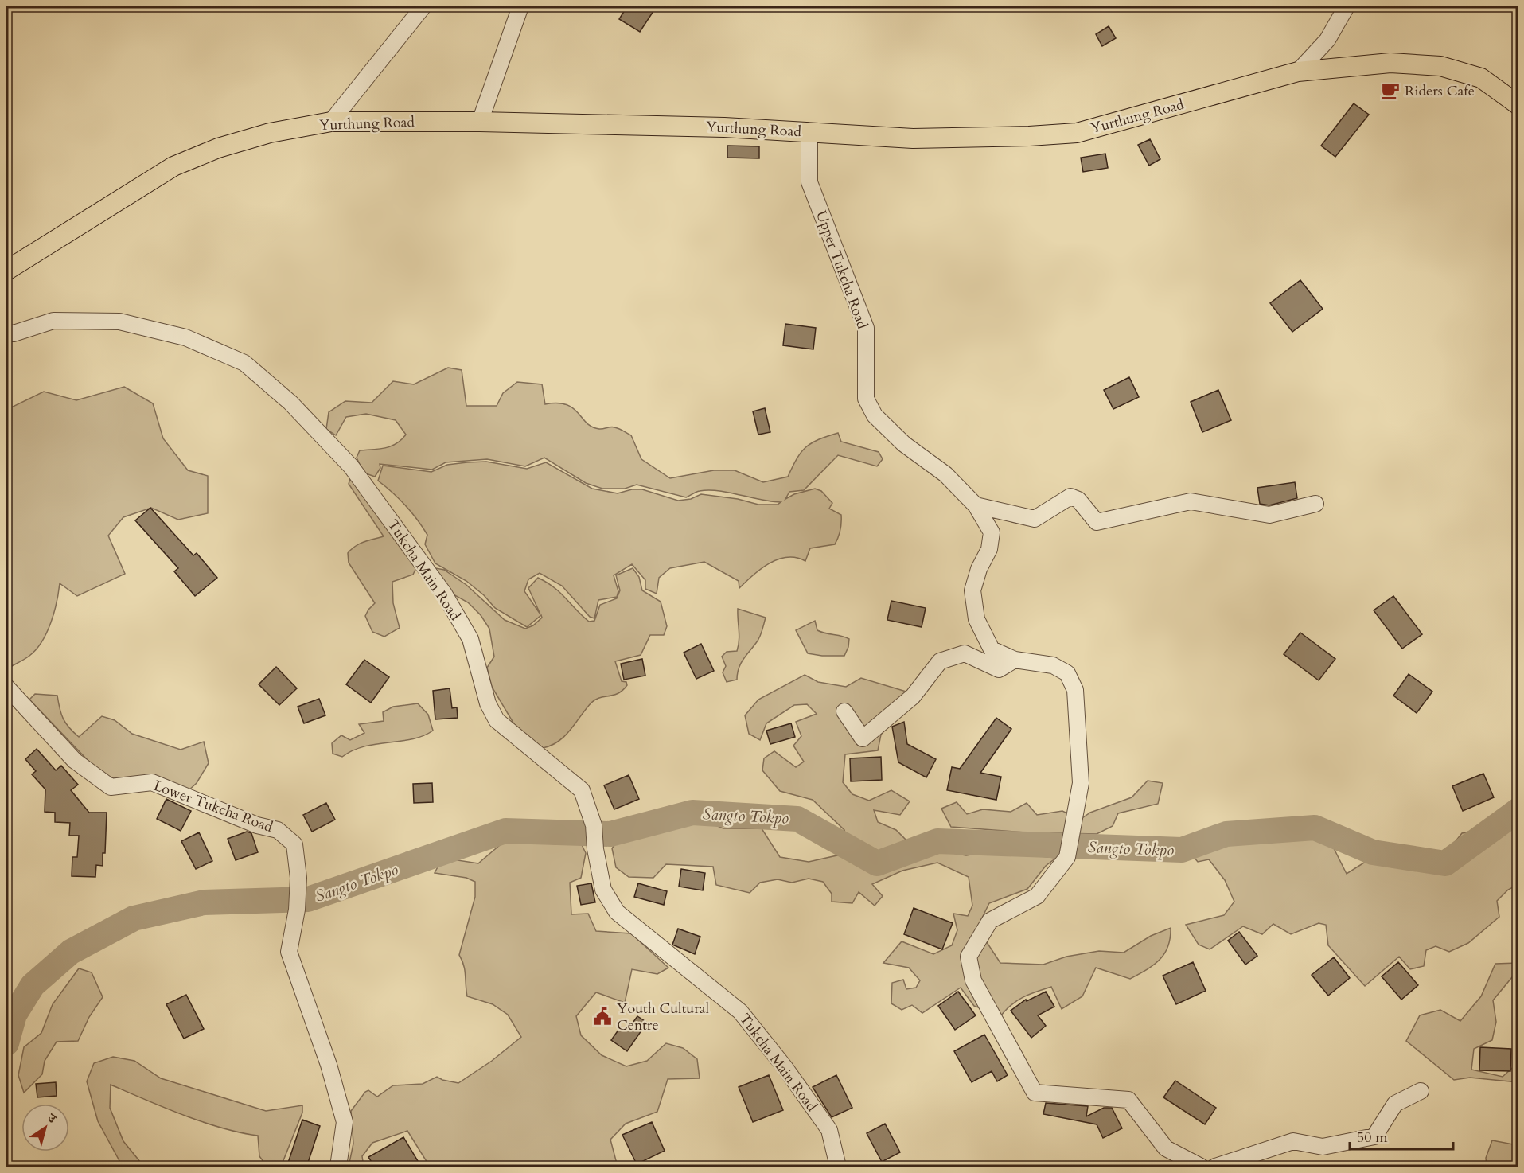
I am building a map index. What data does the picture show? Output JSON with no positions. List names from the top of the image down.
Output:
{
  "streets": {
    "main road": ["Yurthung Road"],
    "street": ["Upper Tukcha Road", "Tukcha Main Road", "Lower Tukcha Road"]
  },
  "crossings": [
    ["Yurthung Road", "Upper Tukcha Road"]
  ],
  "water": ["Sangto Tokpo"],
  "places": {
    "cafe": ["Riders Cafe"],
    "public building": ["Youth Cultural Centre"]
  },
  "scale_bar": "50 m",
  "north": "top right"
}
